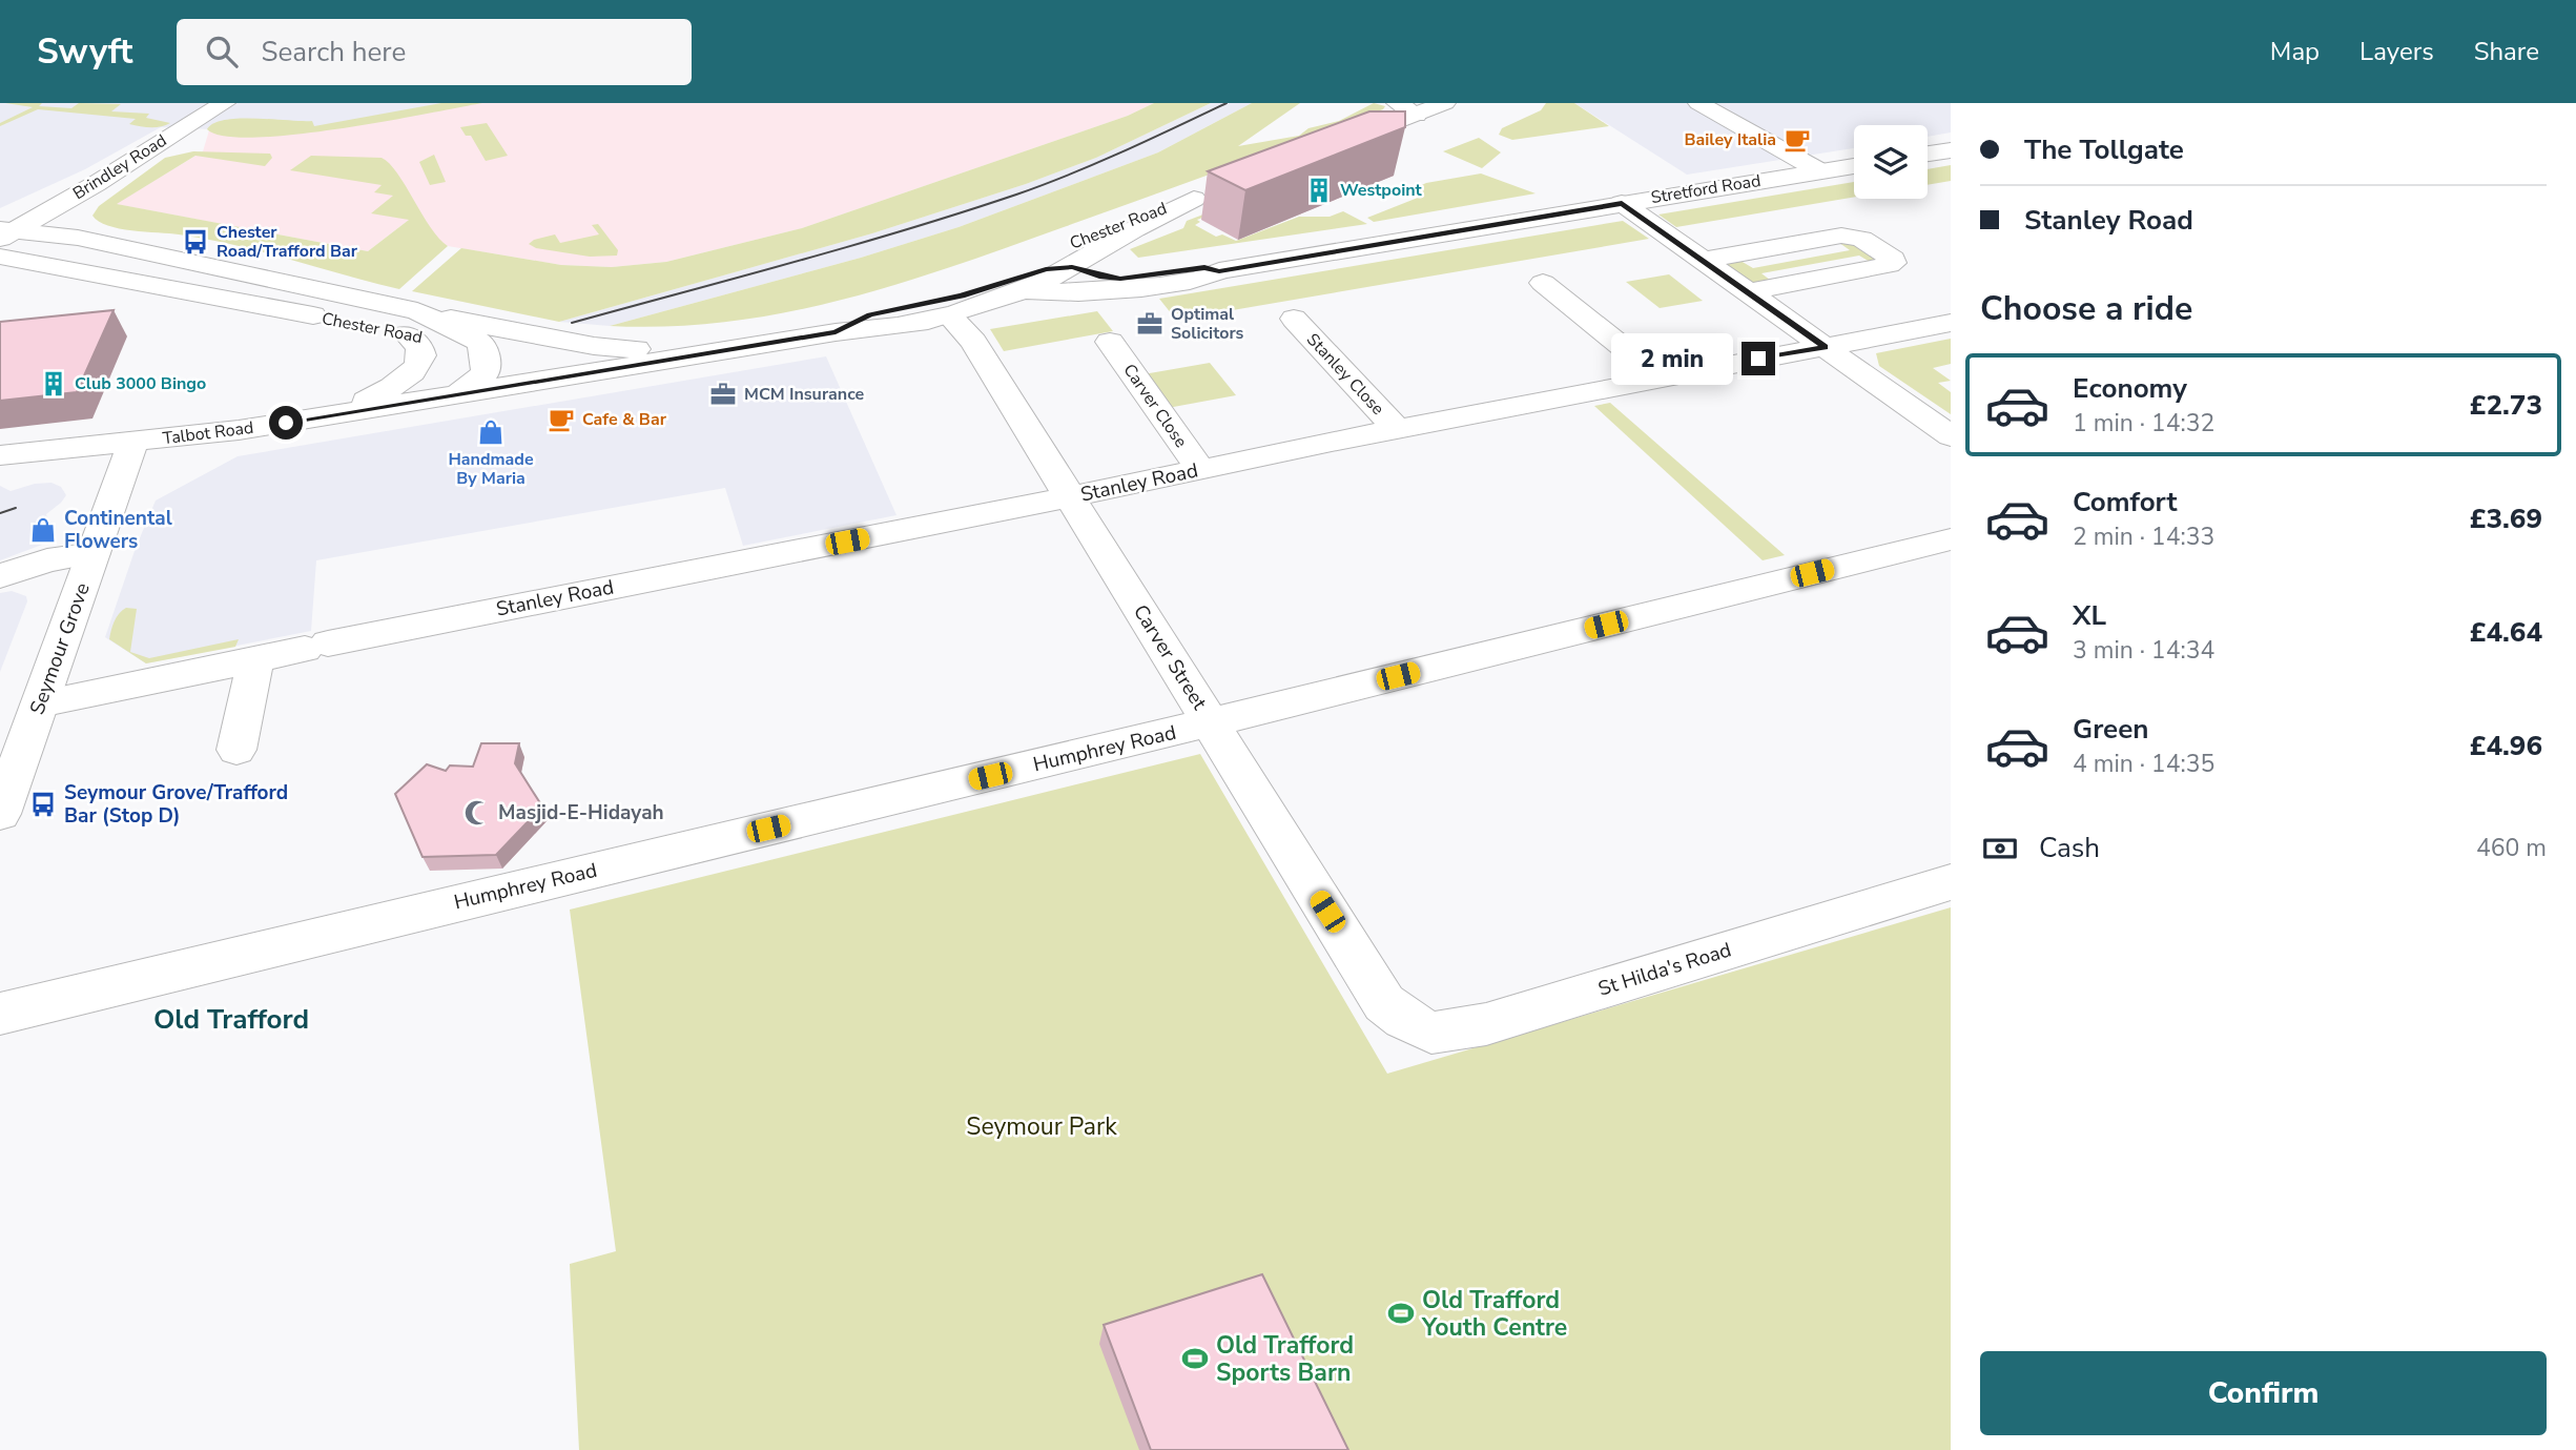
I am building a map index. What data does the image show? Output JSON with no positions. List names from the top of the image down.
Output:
{
  "streets": {
    "street": [
      "Brindley Road",
      "Stretford Road",
      "Chester Road",
      "Stanley Close",
      "Carver Close",
      "Talbot Road",
      "Stanley Road",
      "Seymour Grove",
      "Carver Street",
      "Humphrey Road",
      "St Hilda's Road"
    ]
  },
  "crossings": [
    ["Brindley Road", "Chester Road"],
    ["Stretford Road", "Chester Road"],
    ["Stretford Road", "Talbot Road"],
    ["Stretford Road", "Carver Street"],
    ["Chester Road", "Talbot Road"],
    ["Stanley Close", "Stanley Road"],
    ["Carver Close", "Stanley Road"],
    ["Talbot Road", "Seymour Grove"],
    ["Stanley Road", "Seymour Grove"],
    ["Stanley Road", "Carver Street"],
    ["Carver Street", "Humphrey Road"],
    ["Carver Street", "St Hilda's Road"]
  ],
  "districts": ["Old Trafford"],
  "parks": ["Seymour Park"],
  "places": {
    "cafe": ["Bailey Italia", "Cafe & Bar"],
    "building": ["Westpoint", "Club 3000 Bingo"],
    "bus stop": ["Chester Road/Trafford Bar", "Seymour Grove/Trafford Bar (Stop D)"],
    "office": ["Optimal Solicitors", "MCM Insurance"],
    "shop": ["Handmade By Maria", "Continental Flowers"],
    "mosque": ["Masjid-E-Hidayah"],
    "sports": ["Old Trafford Youth Centre", "Old Trafford Sports Barn"]
  },
  "page": {
    "header": "Swyft",
    "search": "Search here",
    "nav": ["Map", "Layers", "Share"],
    "banner": ["The Tollgate", "Stanley Road"],
    "heading": "Choose a ride",
    "bubble": "2 min",
    "list": [
      {
        "name": "Economy",
        "note": "1 min · 14:32",
        "value": "£2.73"
      },
      {
        "name": "Comfort",
        "note": "2 min · 14:33",
        "value": "£3.69"
      },
      {
        "name": "XL",
        "note": "3 min · 14:34",
        "value": "£4.64"
      },
      {
        "name": "Green",
        "note": "4 min · 14:35",
        "value": "£4.96"
      }
    ],
    "pay": ["Cash", "460 m"],
    "buttons": "Confirm"
  }
}
